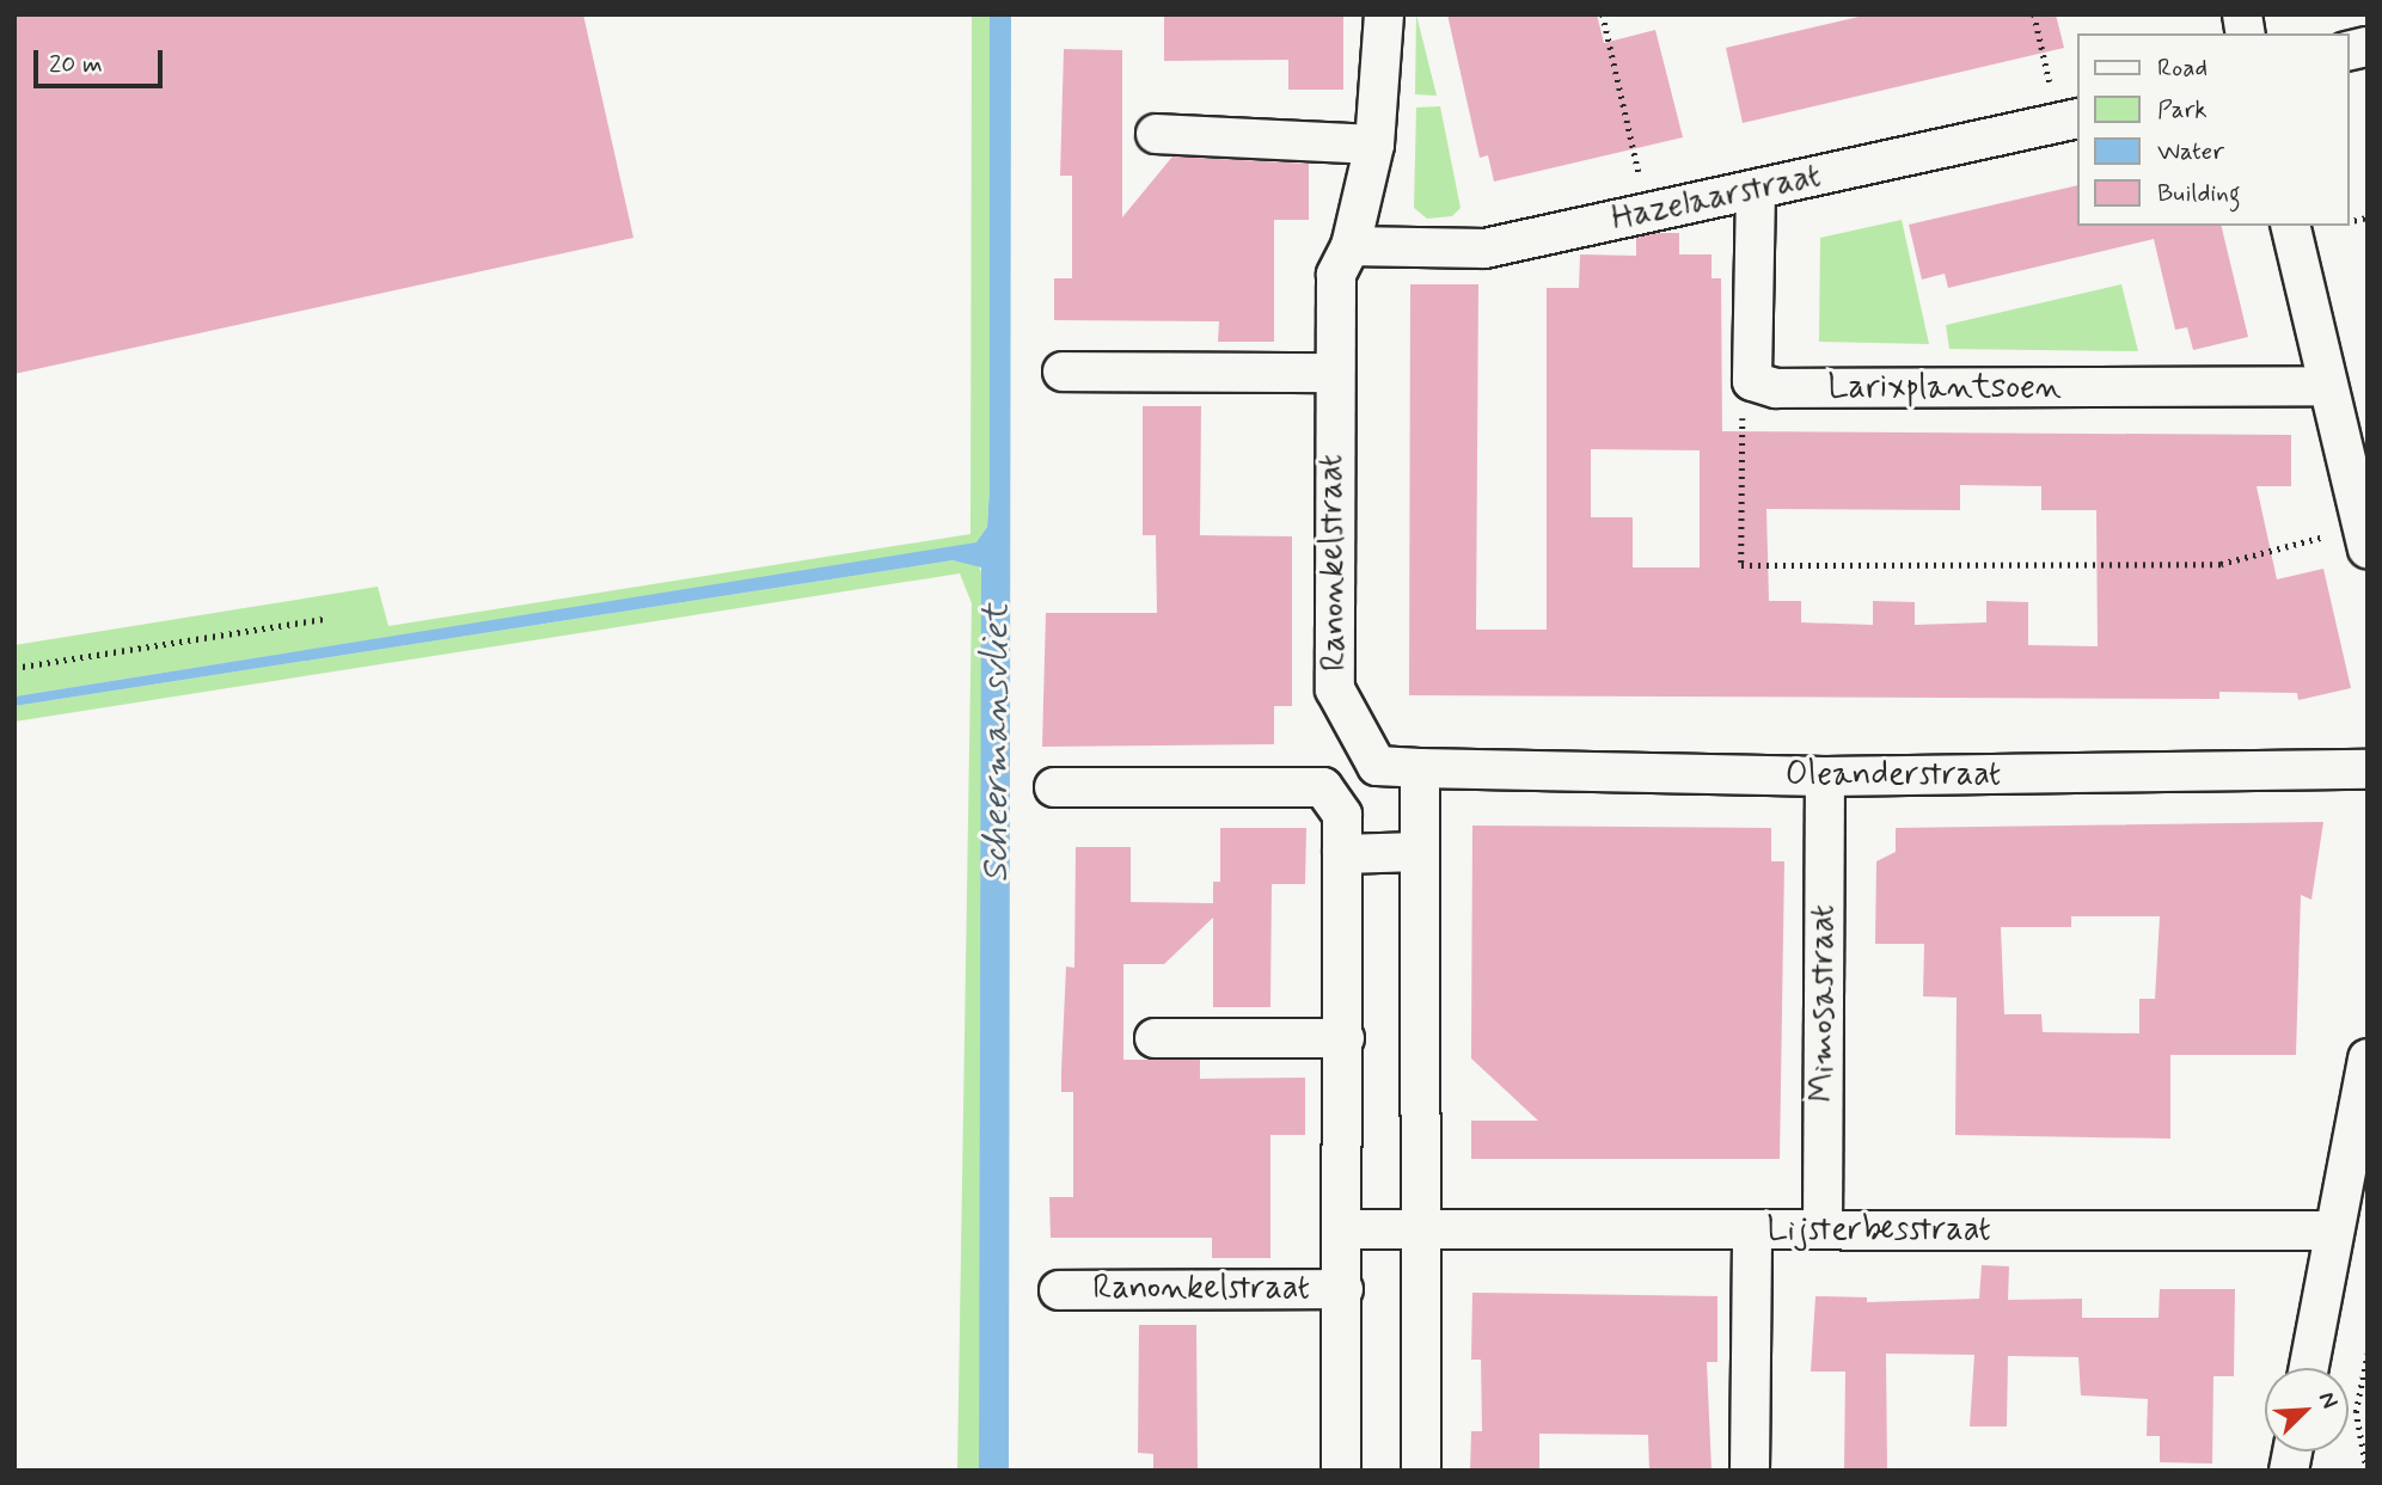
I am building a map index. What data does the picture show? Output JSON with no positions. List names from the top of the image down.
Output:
{
  "streets": {
    "street": [
      "Hazelaarstraat",
      "Larixplantsoen",
      "Ranonkelstraat",
      "Oleanderstraat",
      "Mimosastraat",
      "Lijsterbesstraat"
    ]
  },
  "crossings": [
    ["Hazelaarstraat", "Ranonkelstraat"],
    ["Ranonkelstraat", "Oleanderstraat"],
    ["Oleanderstraat", "Mimosastraat"],
    ["Mimosastraat", "Lijsterbesstraat"]
  ],
  "water": ["Scheermansvliet"],
  "legend": [
    "Road",
    "Park",
    "Water",
    "Building"
  ],
  "scale_bar": "20 m",
  "north": "top right"
}
